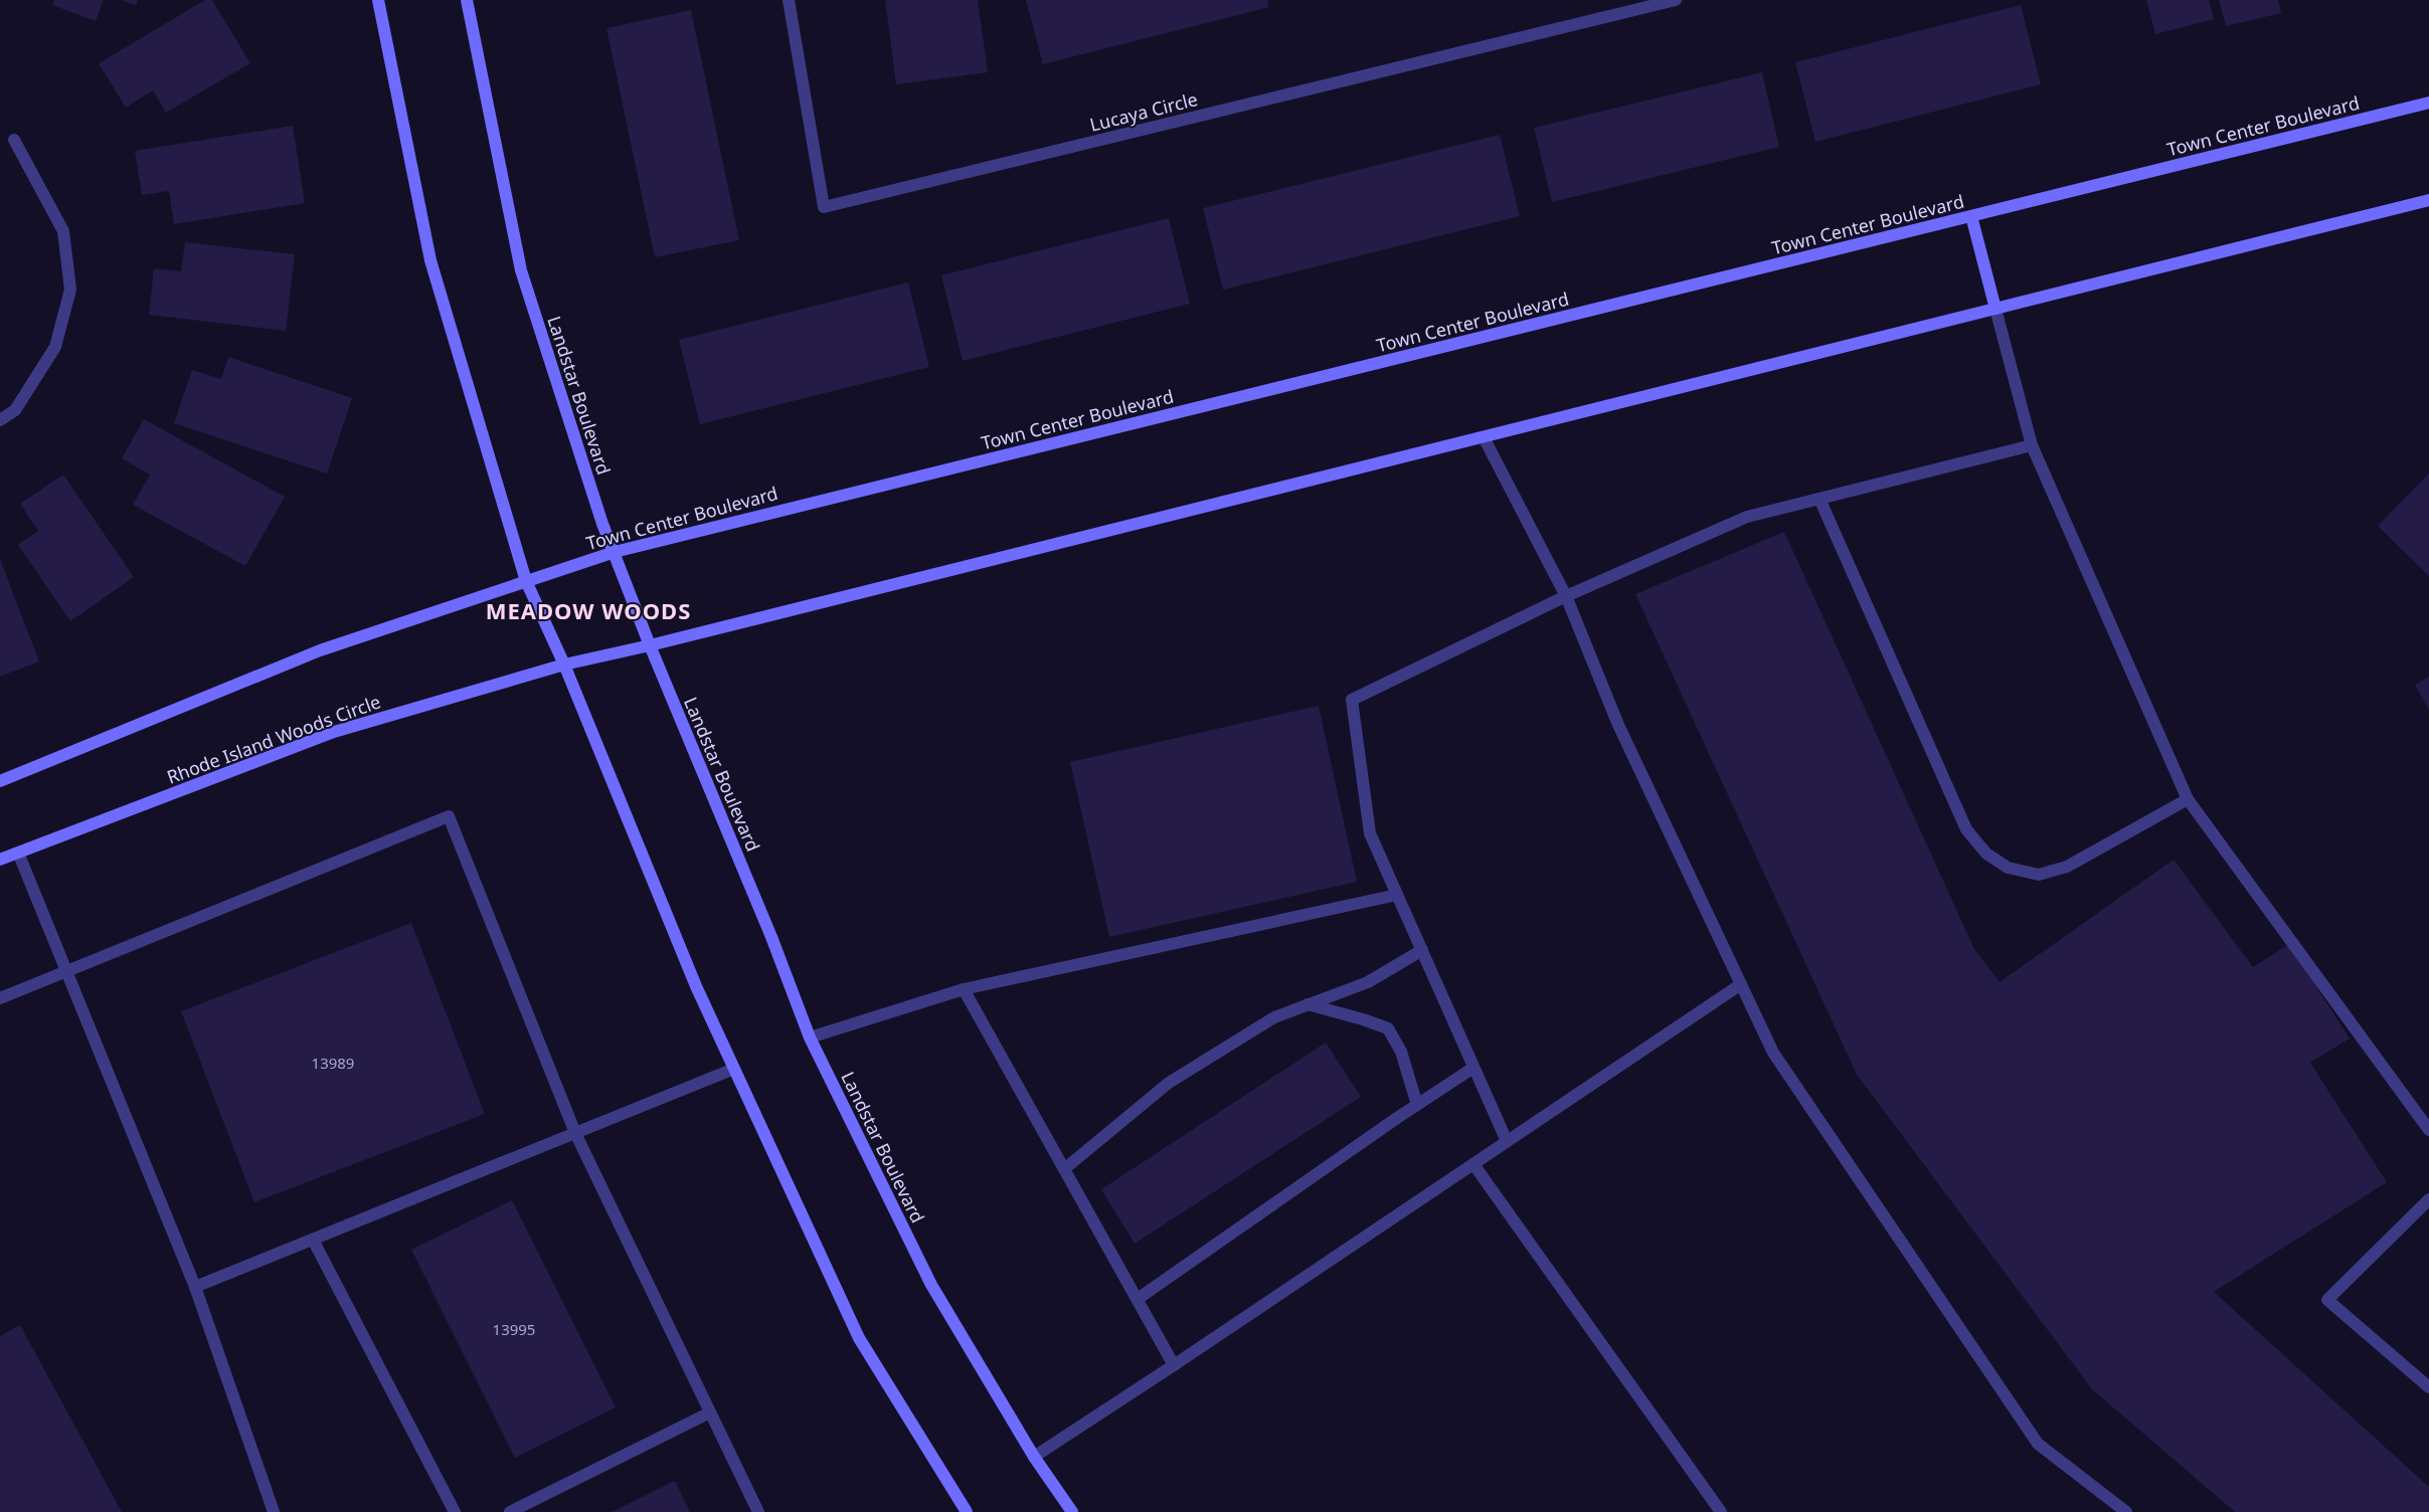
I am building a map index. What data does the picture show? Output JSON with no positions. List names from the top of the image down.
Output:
{
  "streets": {
    "main road": ["Town Center Boulevard", "Landstar Boulevard", "Rhode Island Woods Circle"],
    "street": ["Lucaya Circle"]
  },
  "crossings": [
    ["Town Center Boulevard", "Landstar Boulevard"]
  ],
  "districts": ["MEADOW WOODS"],
  "house_numbers": ["13989", "13995"]
}
